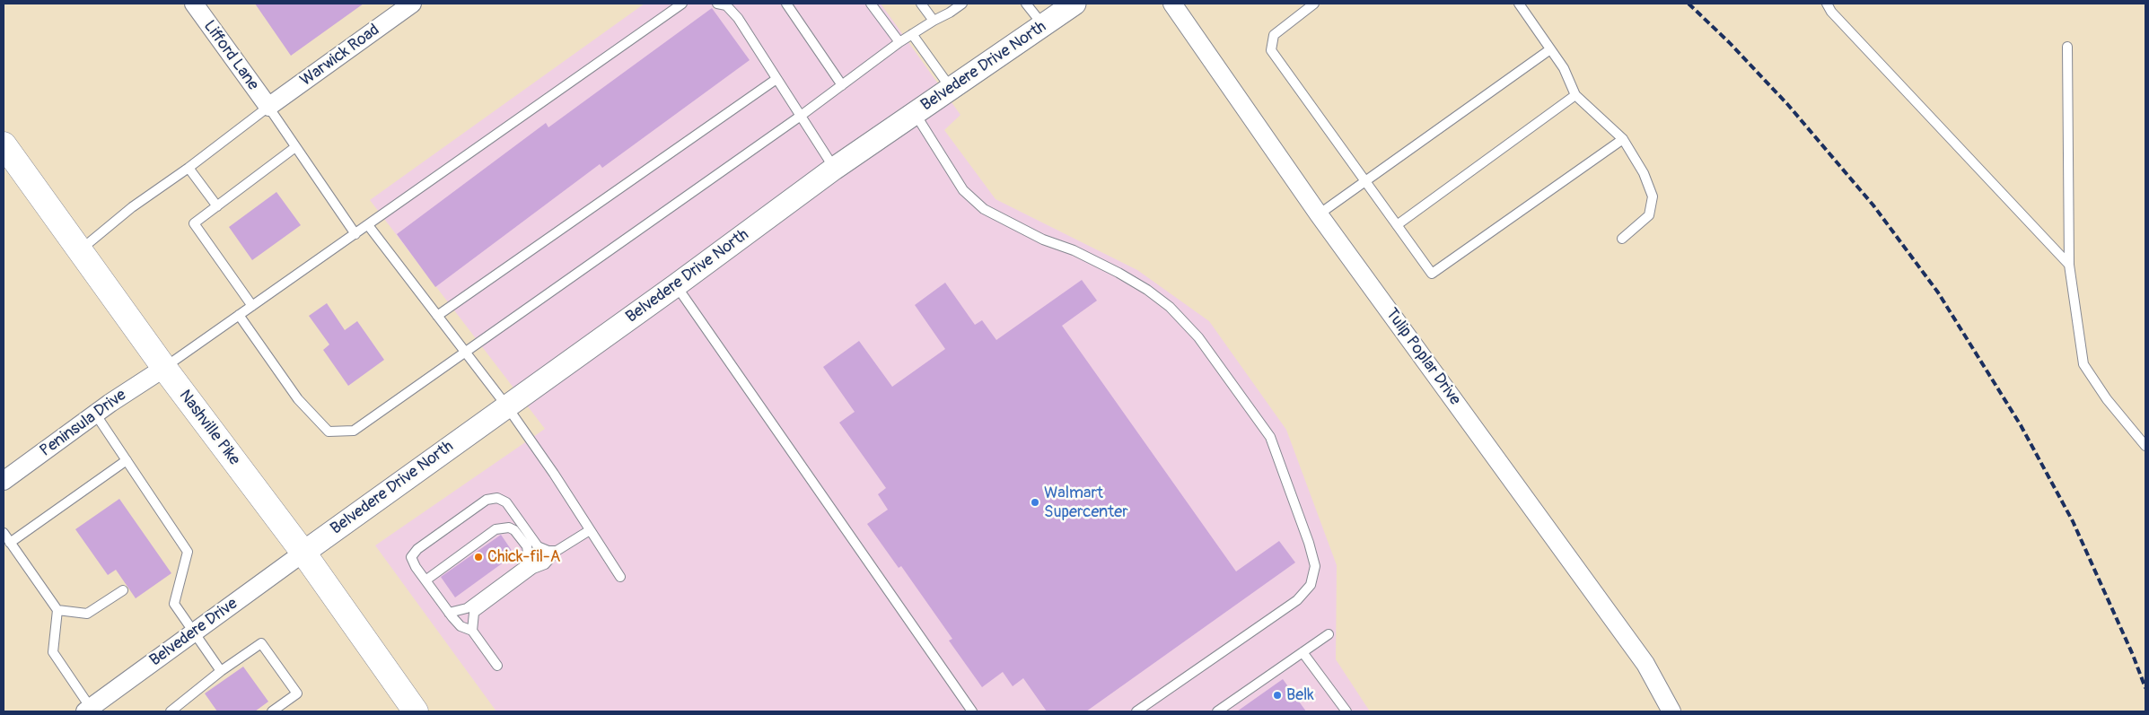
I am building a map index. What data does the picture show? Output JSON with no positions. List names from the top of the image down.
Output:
{
  "streets": {
    "main road": ["Nashville Pike"],
    "street": [
      "Lifford Lane",
      "Warwick Road",
      "Belvedere Drive North",
      "Tulip Poplar Drive",
      "Peninsula Drive",
      "Belvedere Drive"
    ]
  },
  "crossings": [
    ["Lifford Lane", "Warwick Road"],
    ["Belvedere Drive North", "Nashville Pike"],
    ["Belvedere Drive North", "Belvedere Drive"],
    ["Peninsula Drive", "Nashville Pike"],
    ["Nashville Pike", "Belvedere Drive"]
  ],
  "places": ["Walmart Supercenter", "Chick-fil-A", "Belk"]
}
